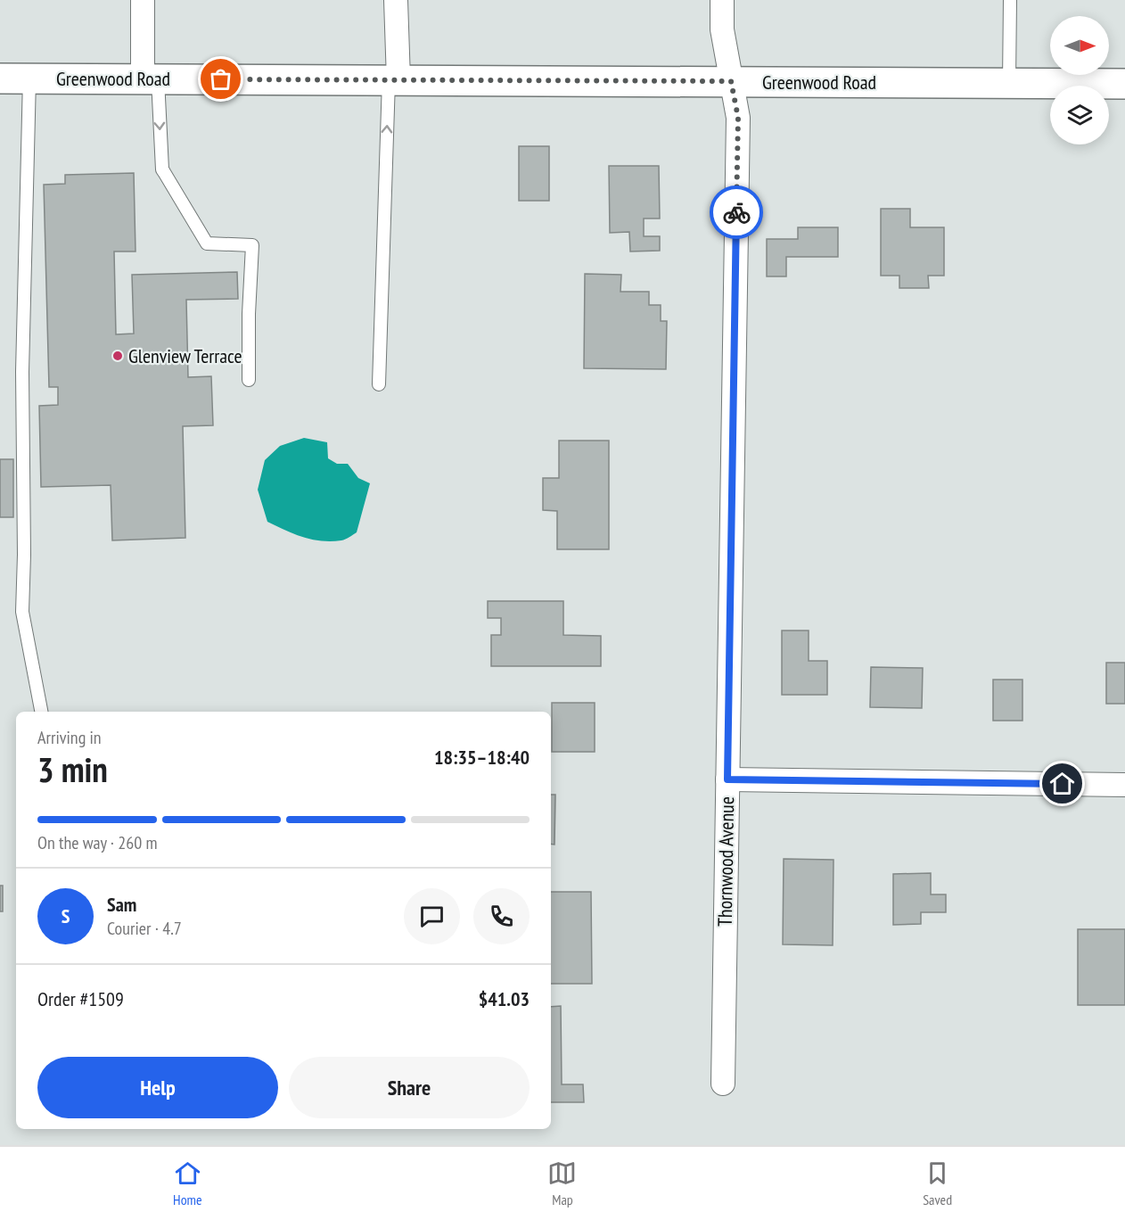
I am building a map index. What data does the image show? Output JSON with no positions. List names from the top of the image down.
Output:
{
  "streets": {
    "main road": ["Greenwood Road"],
    "street": ["Thornwood Avenue"]
  },
  "crossings": [
    ["Greenwood Road", "Thornwood Avenue"]
  ],
  "places": ["Glenview Terrace"],
  "north": "right",
  "page": {
    "heading": ["3 min", "Arriving in", "18:35–18:40"],
    "panel": [
      "Sam",
      "Courier · 4.7",
      "Order #1509",
      "$41.03"
    ],
    "bar": "On the way · 260 m",
    "round": "S",
    "buttons": ["Help", "Share"],
    "tabs": ["Home", "Map", "Saved"]
  }
}
